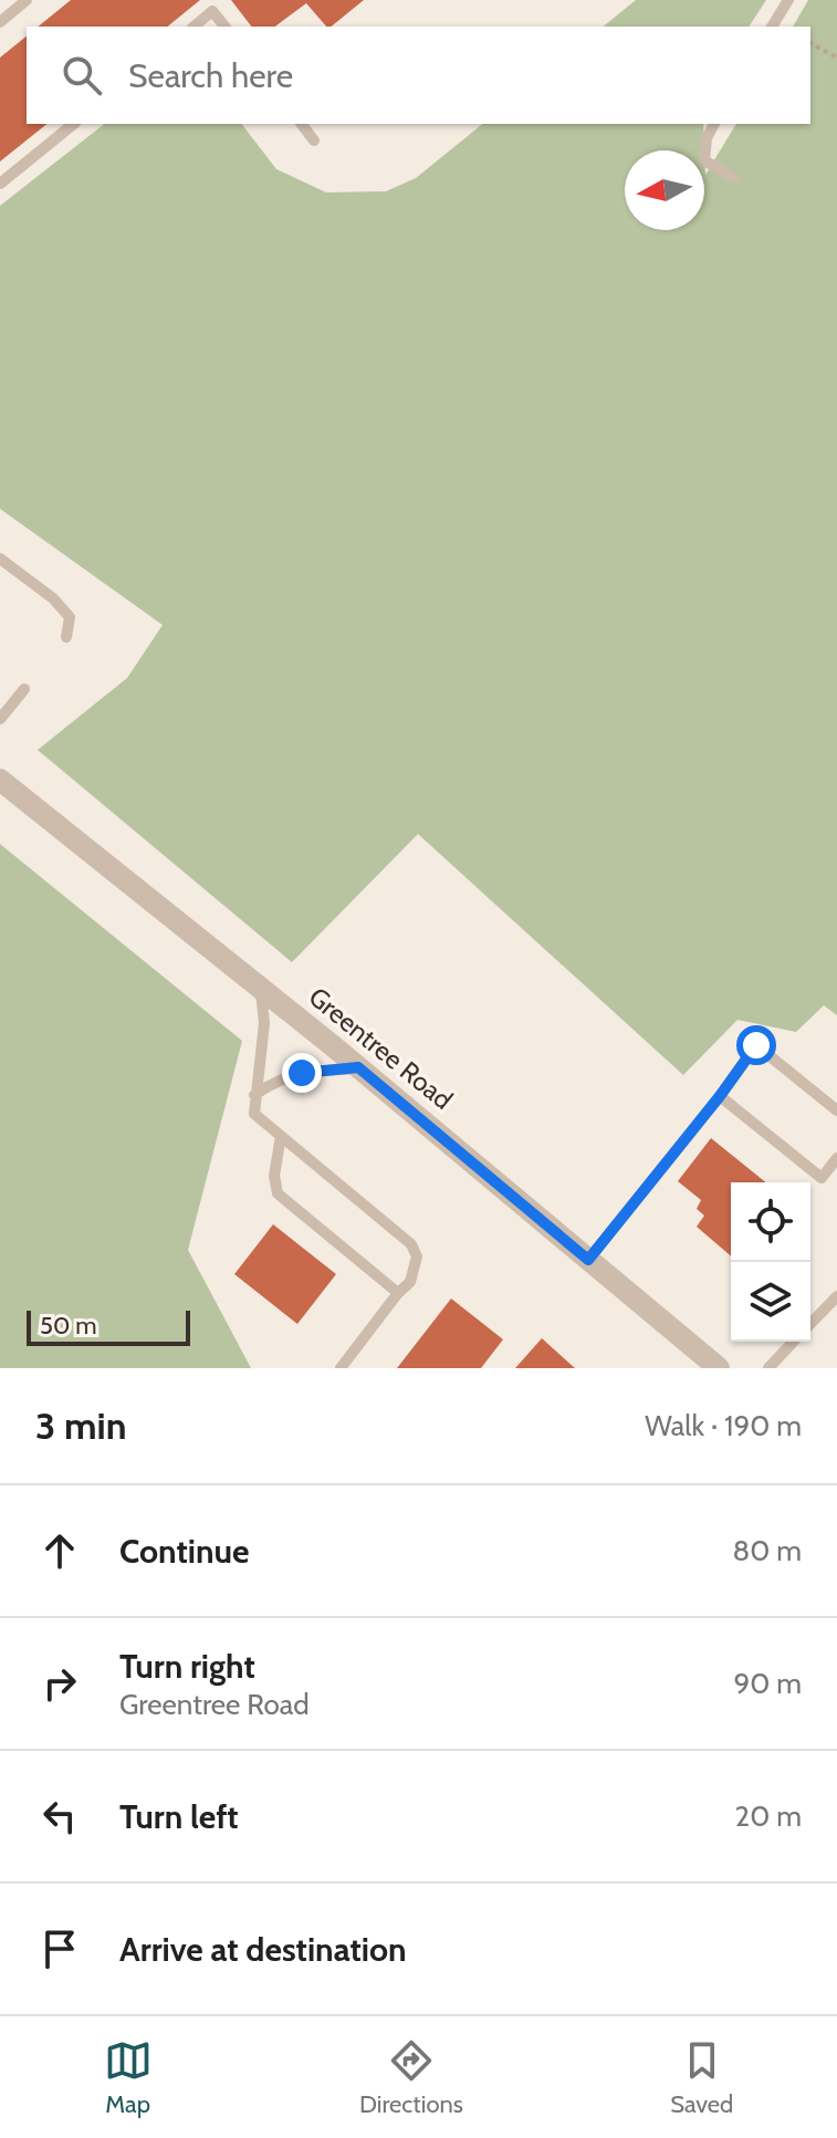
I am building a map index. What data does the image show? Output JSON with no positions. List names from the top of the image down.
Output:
{
  "streets": {
    "street": ["Greentree Road"]
  },
  "scale_bar": "50 m",
  "north": "left",
  "page": {
    "search": "Search here",
    "scale": "50 m",
    "heading": ["3 min", "Walk · 190 m"],
    "list": [
      ["Continue", "80 m"],
      ["Turn right", "Greentree Road", "90 m"],
      ["Turn left", "20 m"],
      "Arrive at destination"
    ],
    "nav": ["Map", "Directions", "Saved"]
  }
}
